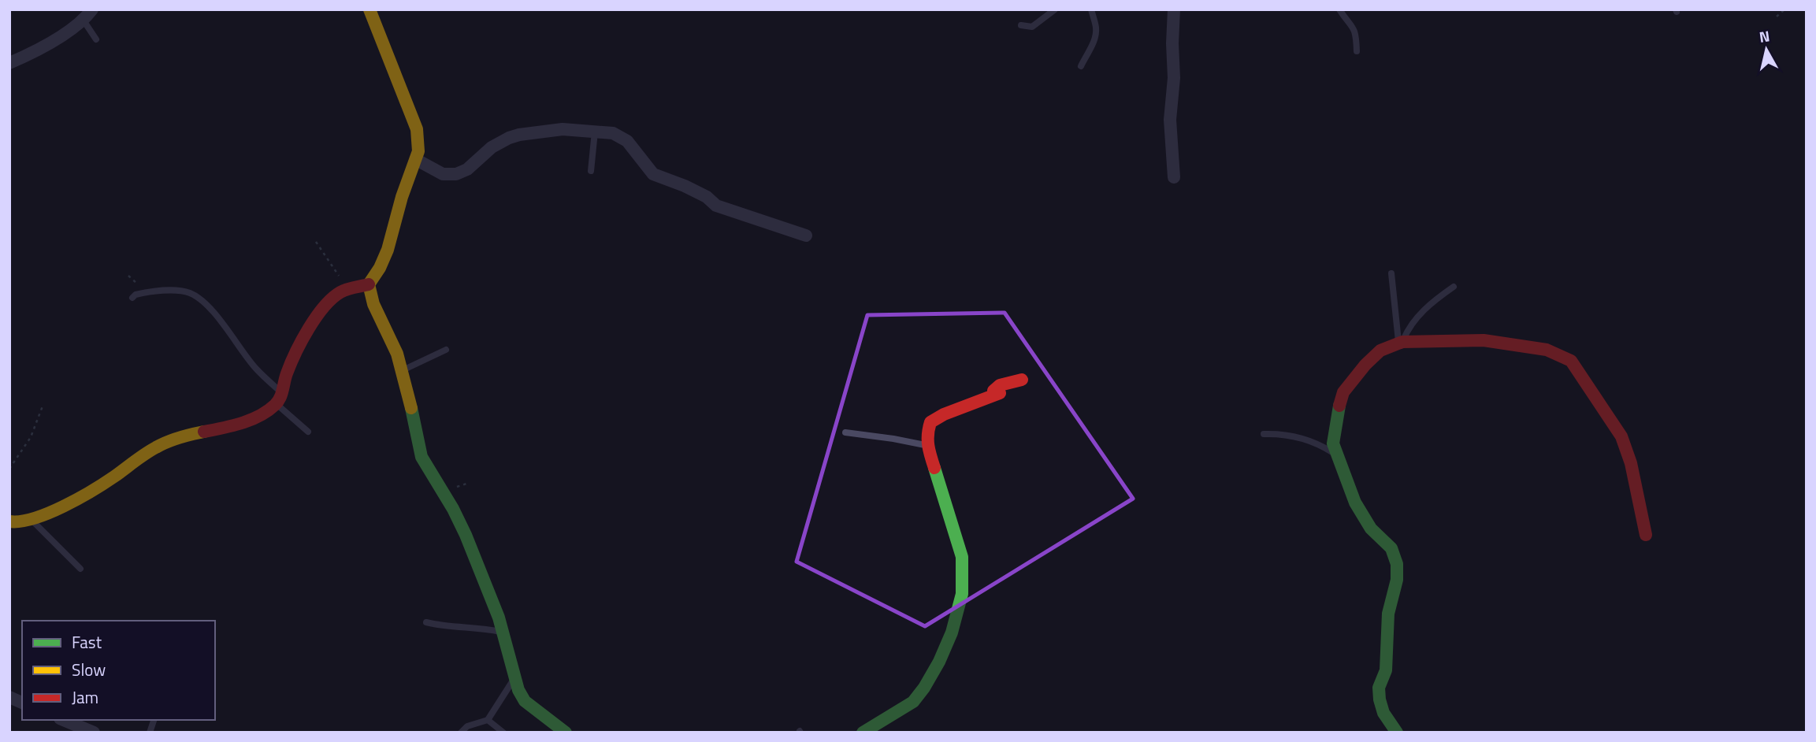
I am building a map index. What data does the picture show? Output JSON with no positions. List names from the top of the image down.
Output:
{
  "legend": ["Fast", "Slow", "Jam"],
  "north": "top"
}
